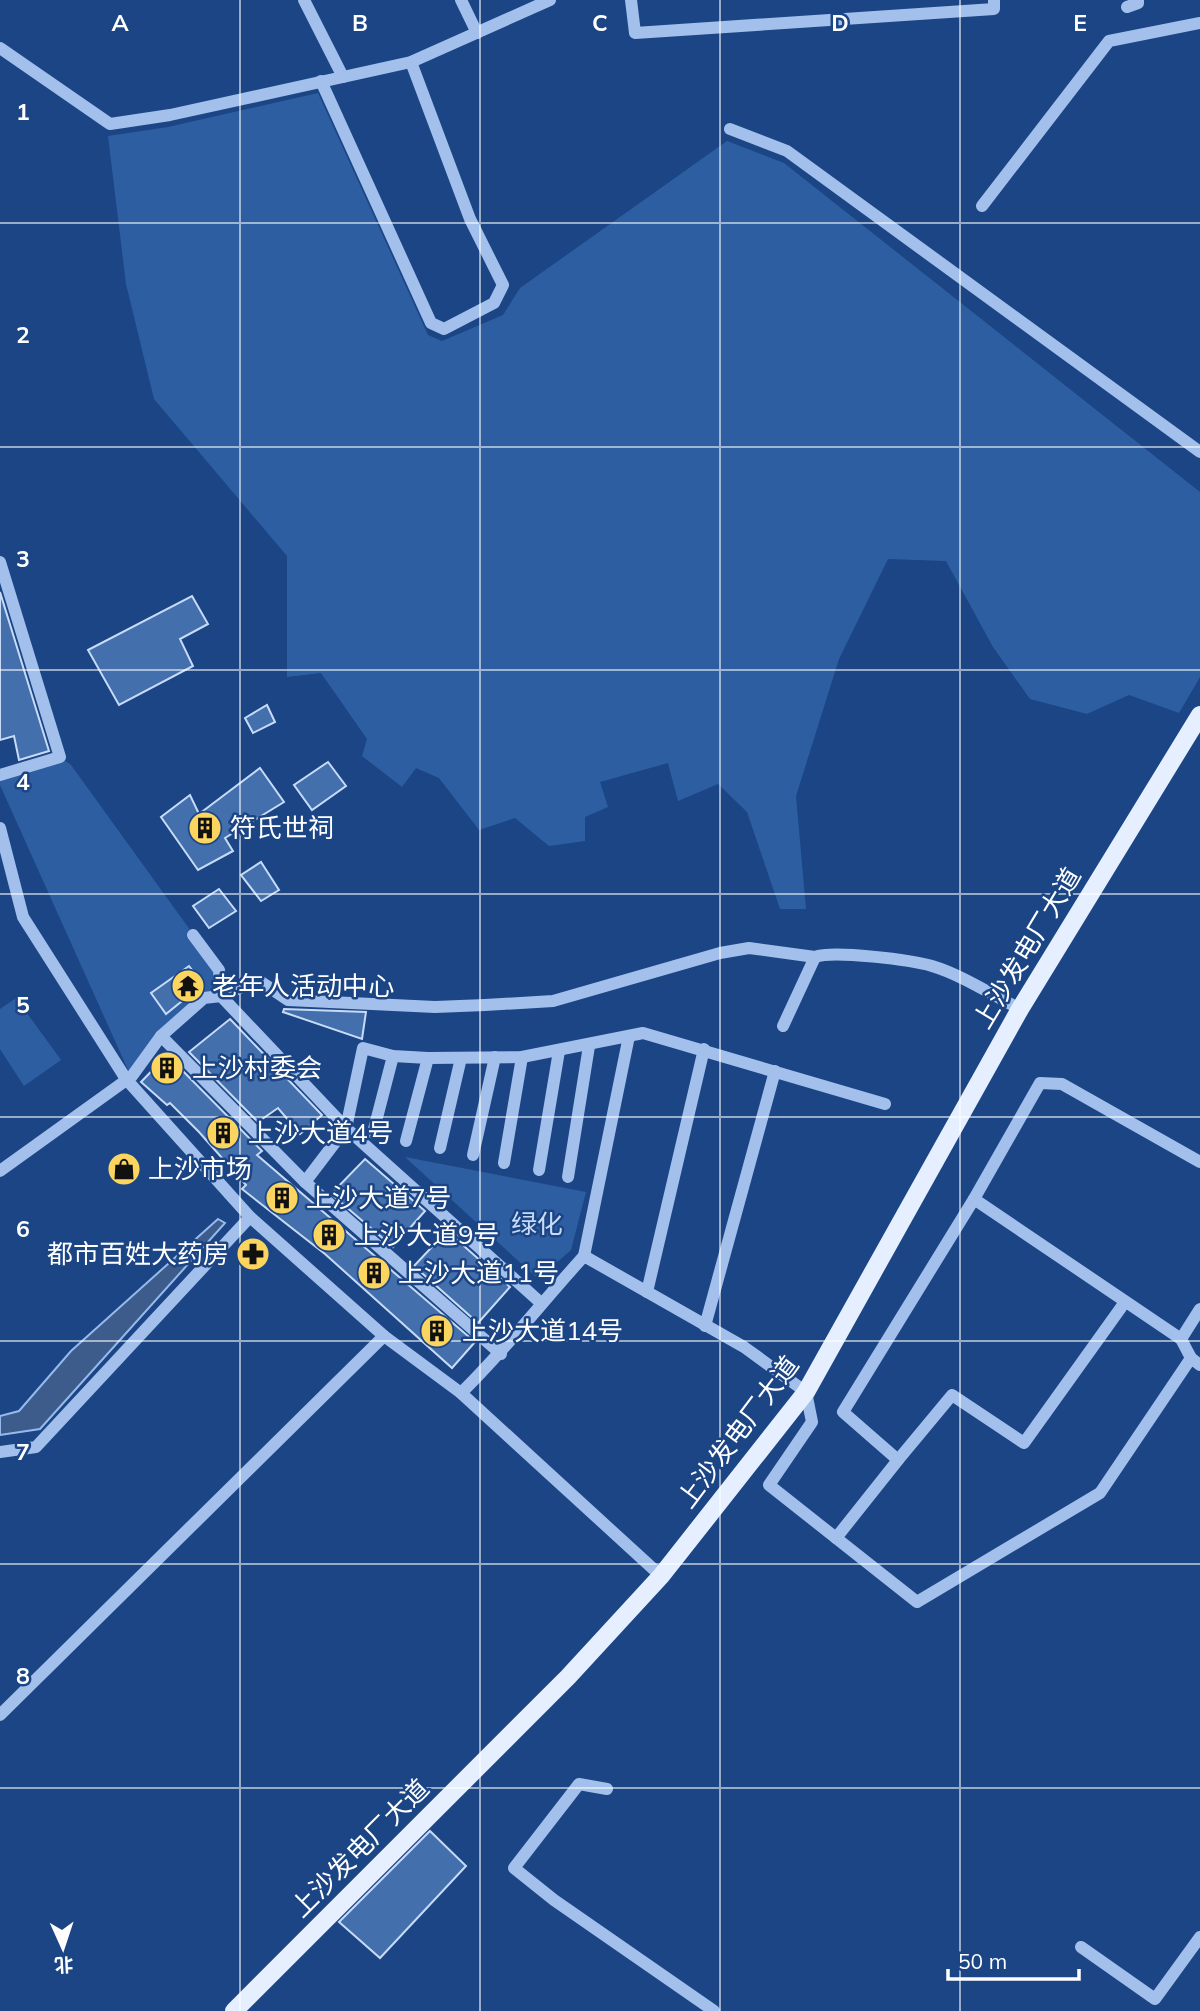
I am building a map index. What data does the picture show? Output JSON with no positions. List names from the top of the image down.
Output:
{
  "streets": {
    "main road": ["上沙发电厂大道"]
  },
  "parks": ["绿化"],
  "places": {
    "building": [
      "符氏世祠",
      "上沙村委会",
      "上沙大道4号",
      "上沙大道7号",
      "上沙大道9号",
      "上沙大道11号",
      "上沙大道14号"
    ],
    "temple": ["老年人活动中心"],
    "shop": ["上沙市场"],
    "pharmacy": ["都市百姓大药房"]
  },
  "scale_bar": "50 m",
  "north": "bottom",
  "grid": {
    "columns": [
      "A",
      "B",
      "C",
      "D",
      "E"
    ],
    "rows": [
      "1",
      "2",
      "3",
      "4",
      "5",
      "6",
      "7",
      "8"
    ]
  }
}
